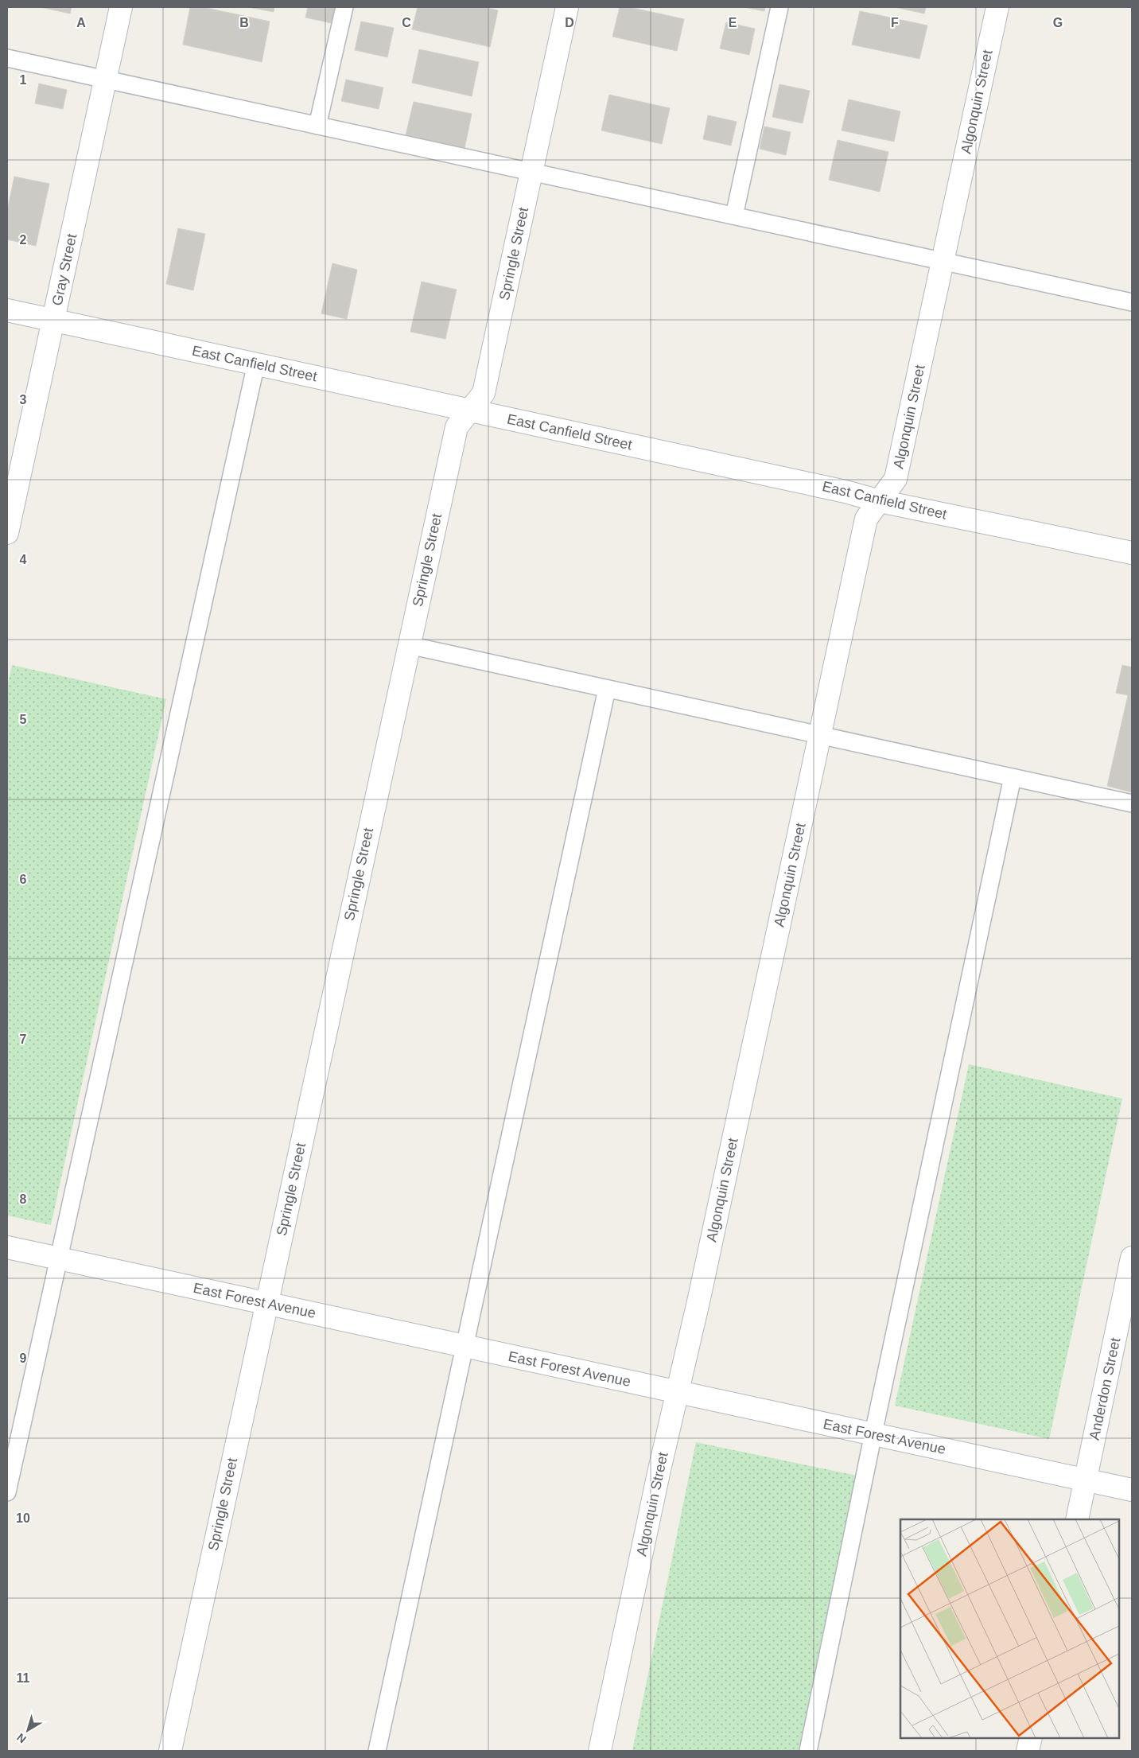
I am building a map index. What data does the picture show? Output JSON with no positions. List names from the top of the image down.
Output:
{
  "streets": {
    "street": [
      "Algonquin Street",
      "Springle Street",
      "Gray Street",
      "East Canfield Street",
      "East Forest Avenue",
      "Anderdon Street"
    ]
  },
  "crossings": [
    ["Algonquin Street", "East Canfield Street"],
    ["Algonquin Street", "East Forest Avenue"],
    ["Springle Street", "East Canfield Street"],
    ["Springle Street", "East Forest Avenue"],
    ["Gray Street", "East Canfield Street"],
    ["East Forest Avenue", "Anderdon Street"]
  ],
  "north": "bottom left",
  "grid": {
    "columns": [
      "A",
      "B",
      "C",
      "D",
      "E",
      "F",
      "G"
    ],
    "rows": [
      "1",
      "2",
      "3",
      "4",
      "5",
      "6",
      "7",
      "8",
      "9",
      "10",
      "11"
    ]
  }
}
